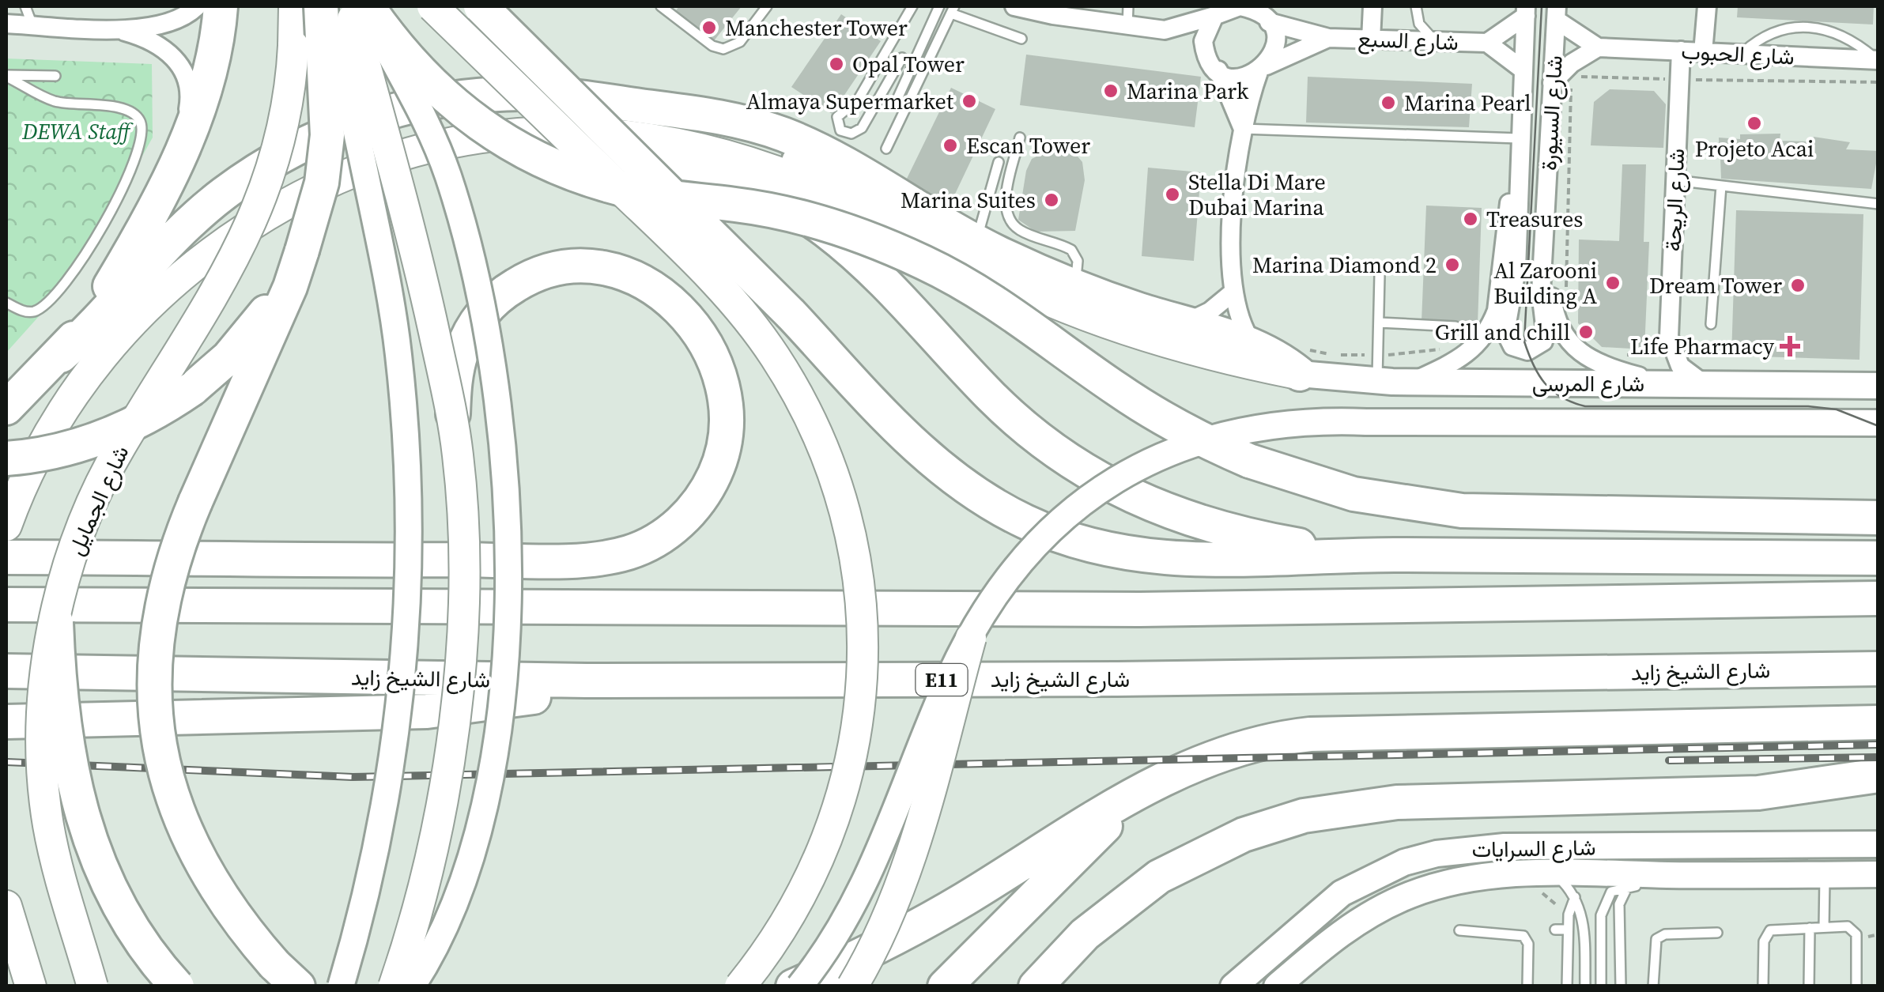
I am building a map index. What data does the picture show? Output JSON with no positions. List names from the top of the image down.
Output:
{
  "streets": {
    "highway": ["شارع الشيخ زايد", "E11"],
    "main road": ["شارع المرسى", "شارع الجمايل", "شارع السرايات"],
    "street": [
      "شارع السبع",
      "شارع الحبوب",
      "شارع السيورة",
      "شارع الريحة"
    ]
  },
  "crossings": [
    ["شارع السبع", "شارع السيورة"],
    ["شارع الحبوب", "شارع الريحة"],
    ["شارع السيورة", "شارع المرسى"],
    ["شارع الريحة", "شارع المرسى"]
  ],
  "parks": ["DEWA Staff"],
  "places": {
    "other": [
      "Manchester Tower",
      "Opal Tower",
      "Marina Park",
      "Almaya Supermarket",
      "Marina Pearl",
      "Projeto Acai",
      "Escan Tower",
      "Stella Di Mare Dubai Marina",
      "Marina Suites",
      "Treasures",
      "Marina Diamond 2",
      "Al Zarooni Building A",
      "Dream Tower",
      "Grill and chill"
    ],
    "health": ["Life Pharmacy"]
  }
}
